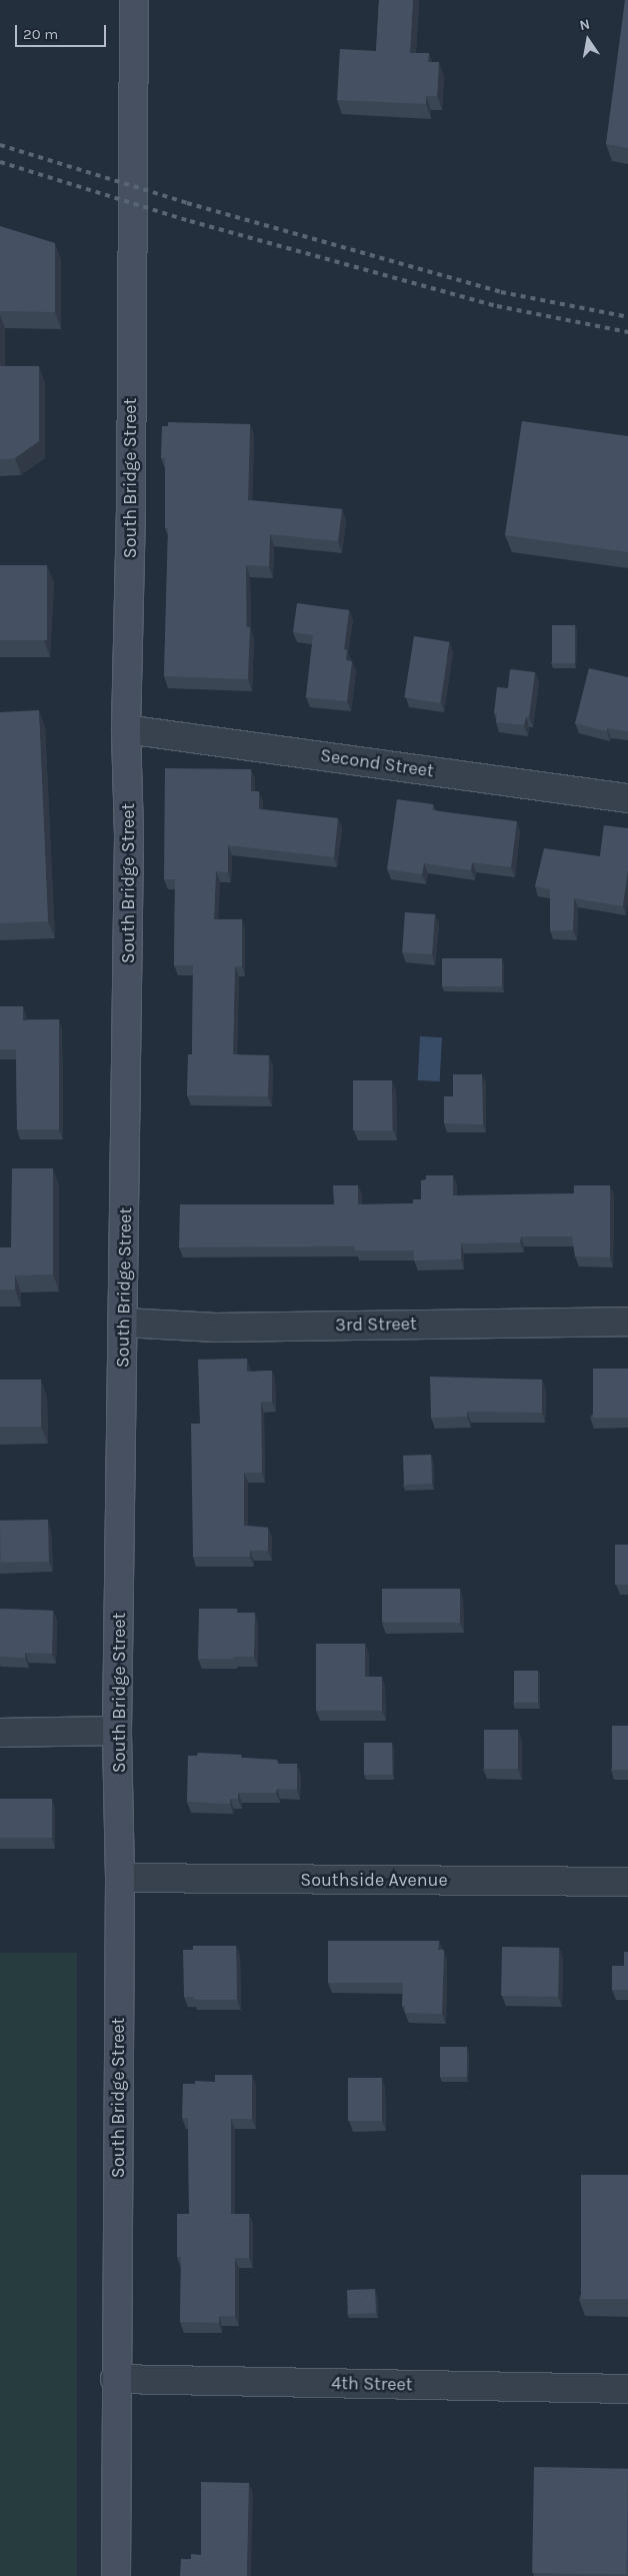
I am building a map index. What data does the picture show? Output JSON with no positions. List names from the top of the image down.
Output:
{
  "streets": {
    "street": [
      "South Bridge Street",
      "Second Street",
      "3rd Street",
      "Southside Avenue",
      "4th Street"
    ]
  },
  "crossings": [
    ["South Bridge Street", "Second Street"],
    ["South Bridge Street", "3rd Street"],
    ["South Bridge Street", "Southside Avenue"],
    ["South Bridge Street", "4th Street"]
  ],
  "scale_bar": "20 m",
  "north": "top"
}
